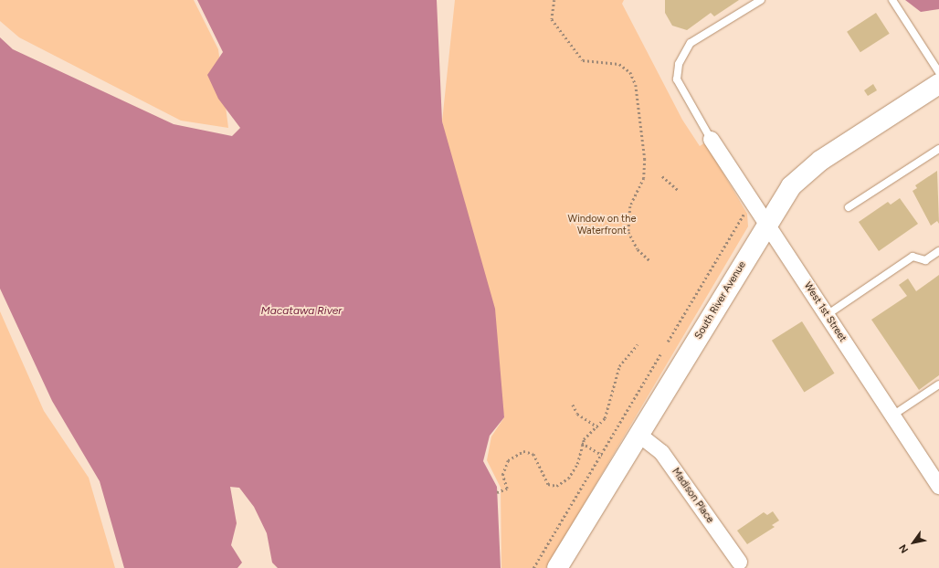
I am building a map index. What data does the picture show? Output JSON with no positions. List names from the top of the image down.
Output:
{
  "streets": {
    "main road": ["South River Avenue"],
    "street": ["West 1st Street", "Madison Place"]
  },
  "crossings": [
    ["South River Avenue", "West 1st Street"],
    ["South River Avenue", "Madison Place"]
  ],
  "water": ["Macatawa River"],
  "parks": ["Window on the Waterfront"],
  "north": "bottom left"
}
